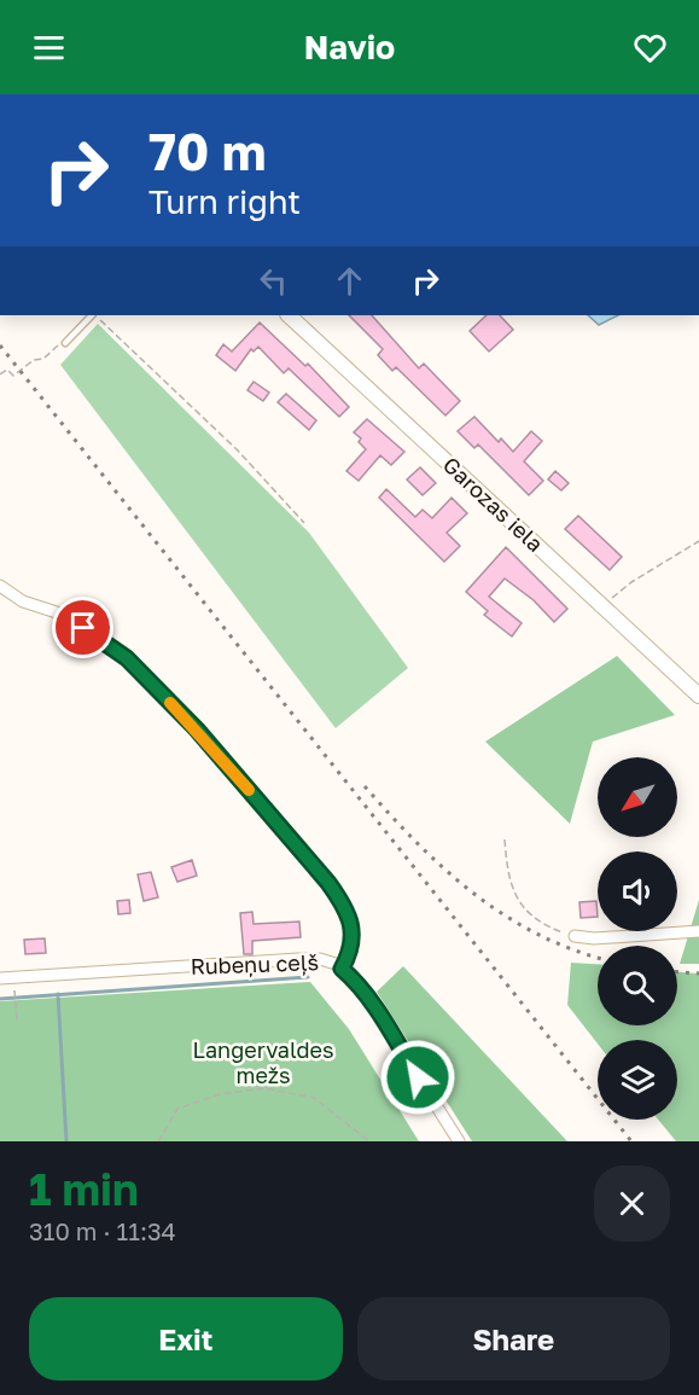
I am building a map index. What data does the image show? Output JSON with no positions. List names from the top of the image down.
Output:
{
  "streets": {
    "main road": ["Garozas iela"],
    "street": ["Rubeņu ceļš"]
  },
  "parks": ["Langervaldes mežs"],
  "north": "bottom left",
  "page": {
    "header": "Navio",
    "turn": ["70 m", "Turn right"],
    "heading": ["1 min", "310 m · 11:34"],
    "buttons": ["Exit", "Share"]
  }
}
